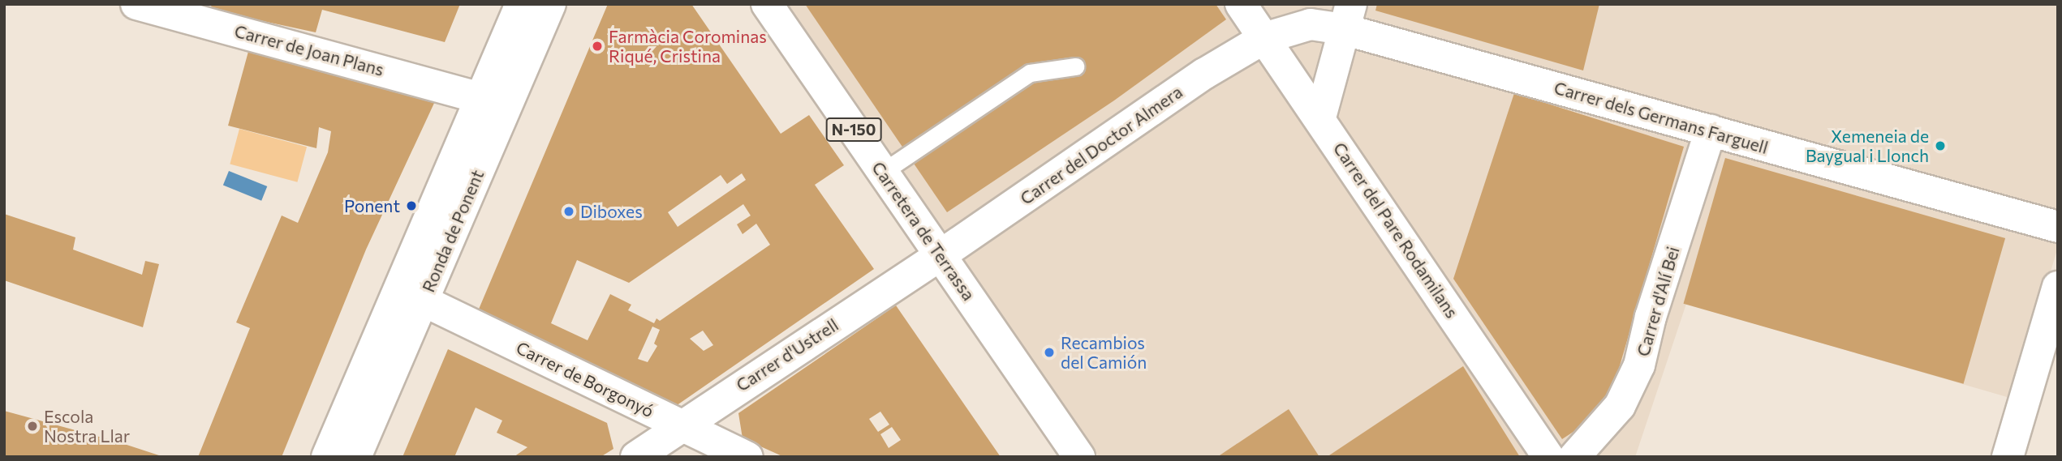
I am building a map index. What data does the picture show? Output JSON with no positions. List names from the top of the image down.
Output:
{
  "streets": {
    "street": [
      "Carrer de Joan Plans",
      "Carrer dels Germans Farguell",
      "N-150",
      "Carrer del Doctor Almera",
      "Carrer del Pare Rodamilans",
      "Ronda de Ponent",
      "Carretera de Terrassa",
      "Carrer d'Alí Bei",
      "Carrer d'Ustrell",
      "Carrer de Borgonyó"
    ]
  },
  "crossings": [
    ["Carrer de Joan Plans", "Ronda de Ponent"],
    ["Carrer dels Germans Farguell", "Carrer del Doctor Almera"],
    ["Carrer dels Germans Farguell", "Carrer del Pare Rodamilans"],
    ["Carrer dels Germans Farguell", "Carrer d'Alí Bei"],
    ["Carrer del Doctor Almera", "Carrer del Pare Rodamilans"],
    ["Carrer del Doctor Almera", "Carretera de Terrassa"],
    ["Carrer del Doctor Almera", "Carrer d'Ustrell"],
    ["Ronda de Ponent", "Carrer de Borgonyó"],
    ["Carretera de Terrassa", "Carrer d'Ustrell"],
    ["Carrer d'Ustrell", "Carrer de Borgonyó"]
  ],
  "places": [
    "Farmàcia Corominas Riqué, Cristina",
    "Xemeneia de Baygual i Llonch",
    "Ponent",
    "Diboxes",
    "Recambios del Camión",
    "Escola Nostra Llar"
  ]
}
